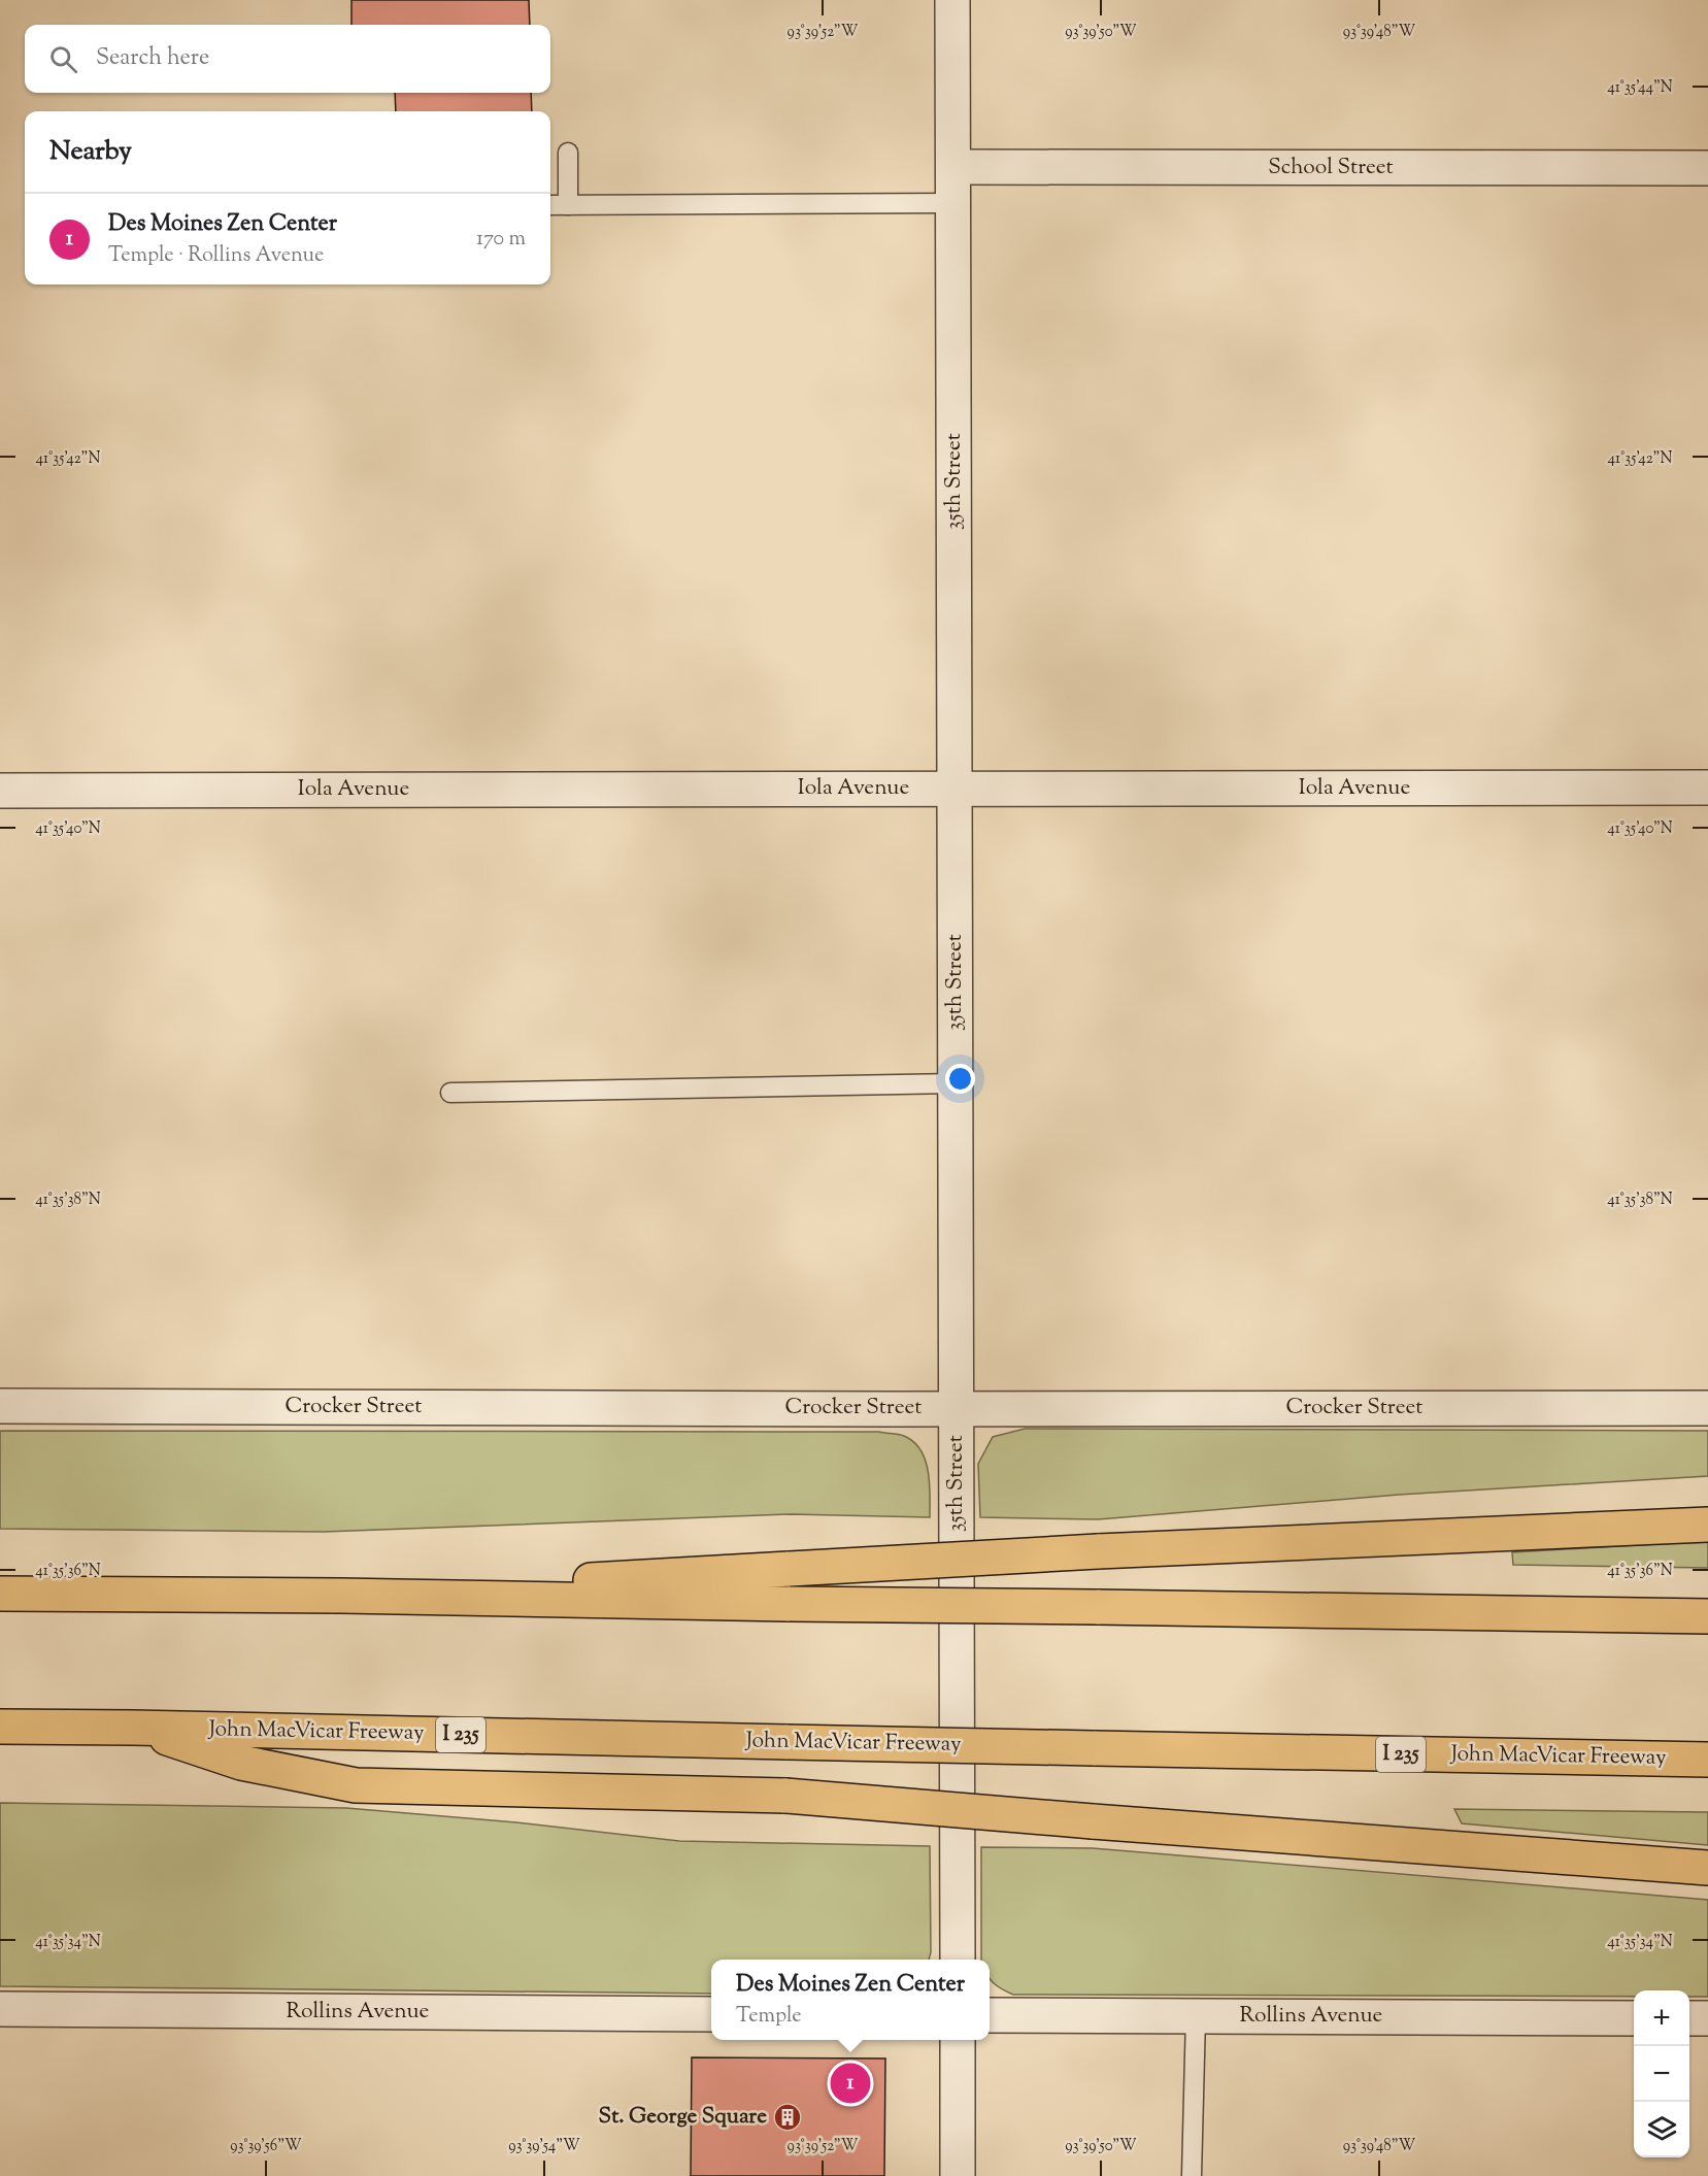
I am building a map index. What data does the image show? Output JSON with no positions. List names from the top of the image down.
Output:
{
  "streets": {
    "highway": ["John MacVicar Freeway", "I 235"],
    "street": [
      "School Street",
      "35th Street",
      "Iola Avenue",
      "Crocker Street",
      "Rollins Avenue"
    ]
  },
  "crossings": [
    ["School Street", "35th Street"],
    ["35th Street", "Iola Avenue"],
    ["35th Street", "Crocker Street"]
  ],
  "places": {
    "building": ["St. George Square"]
  },
  "page": {
    "search": "Search here",
    "heading": "Nearby",
    "list": [
      {
        "mark": "1",
        "name": "Des Moines Zen Center",
        "note": "Temple · Rollins Avenue",
        "value": "170 m"
      }
    ],
    "popup": ["Des Moines Zen Center", "Temple"],
    "map_buttons": ["+", "−"],
    "pins": "1"
  },
  "coordinates": [
    "93°39'52\"W",
    "93°39'50\"W",
    "93°39'48\"W",
    "41°35'44\"N",
    "41°35'42\"N",
    "41°35'40\"N",
    "41°35'38\"N",
    "41°35'36\"N",
    "41°35'34\"N",
    "93°39'56\"W",
    "93°39'54\"W"
  ]
}
